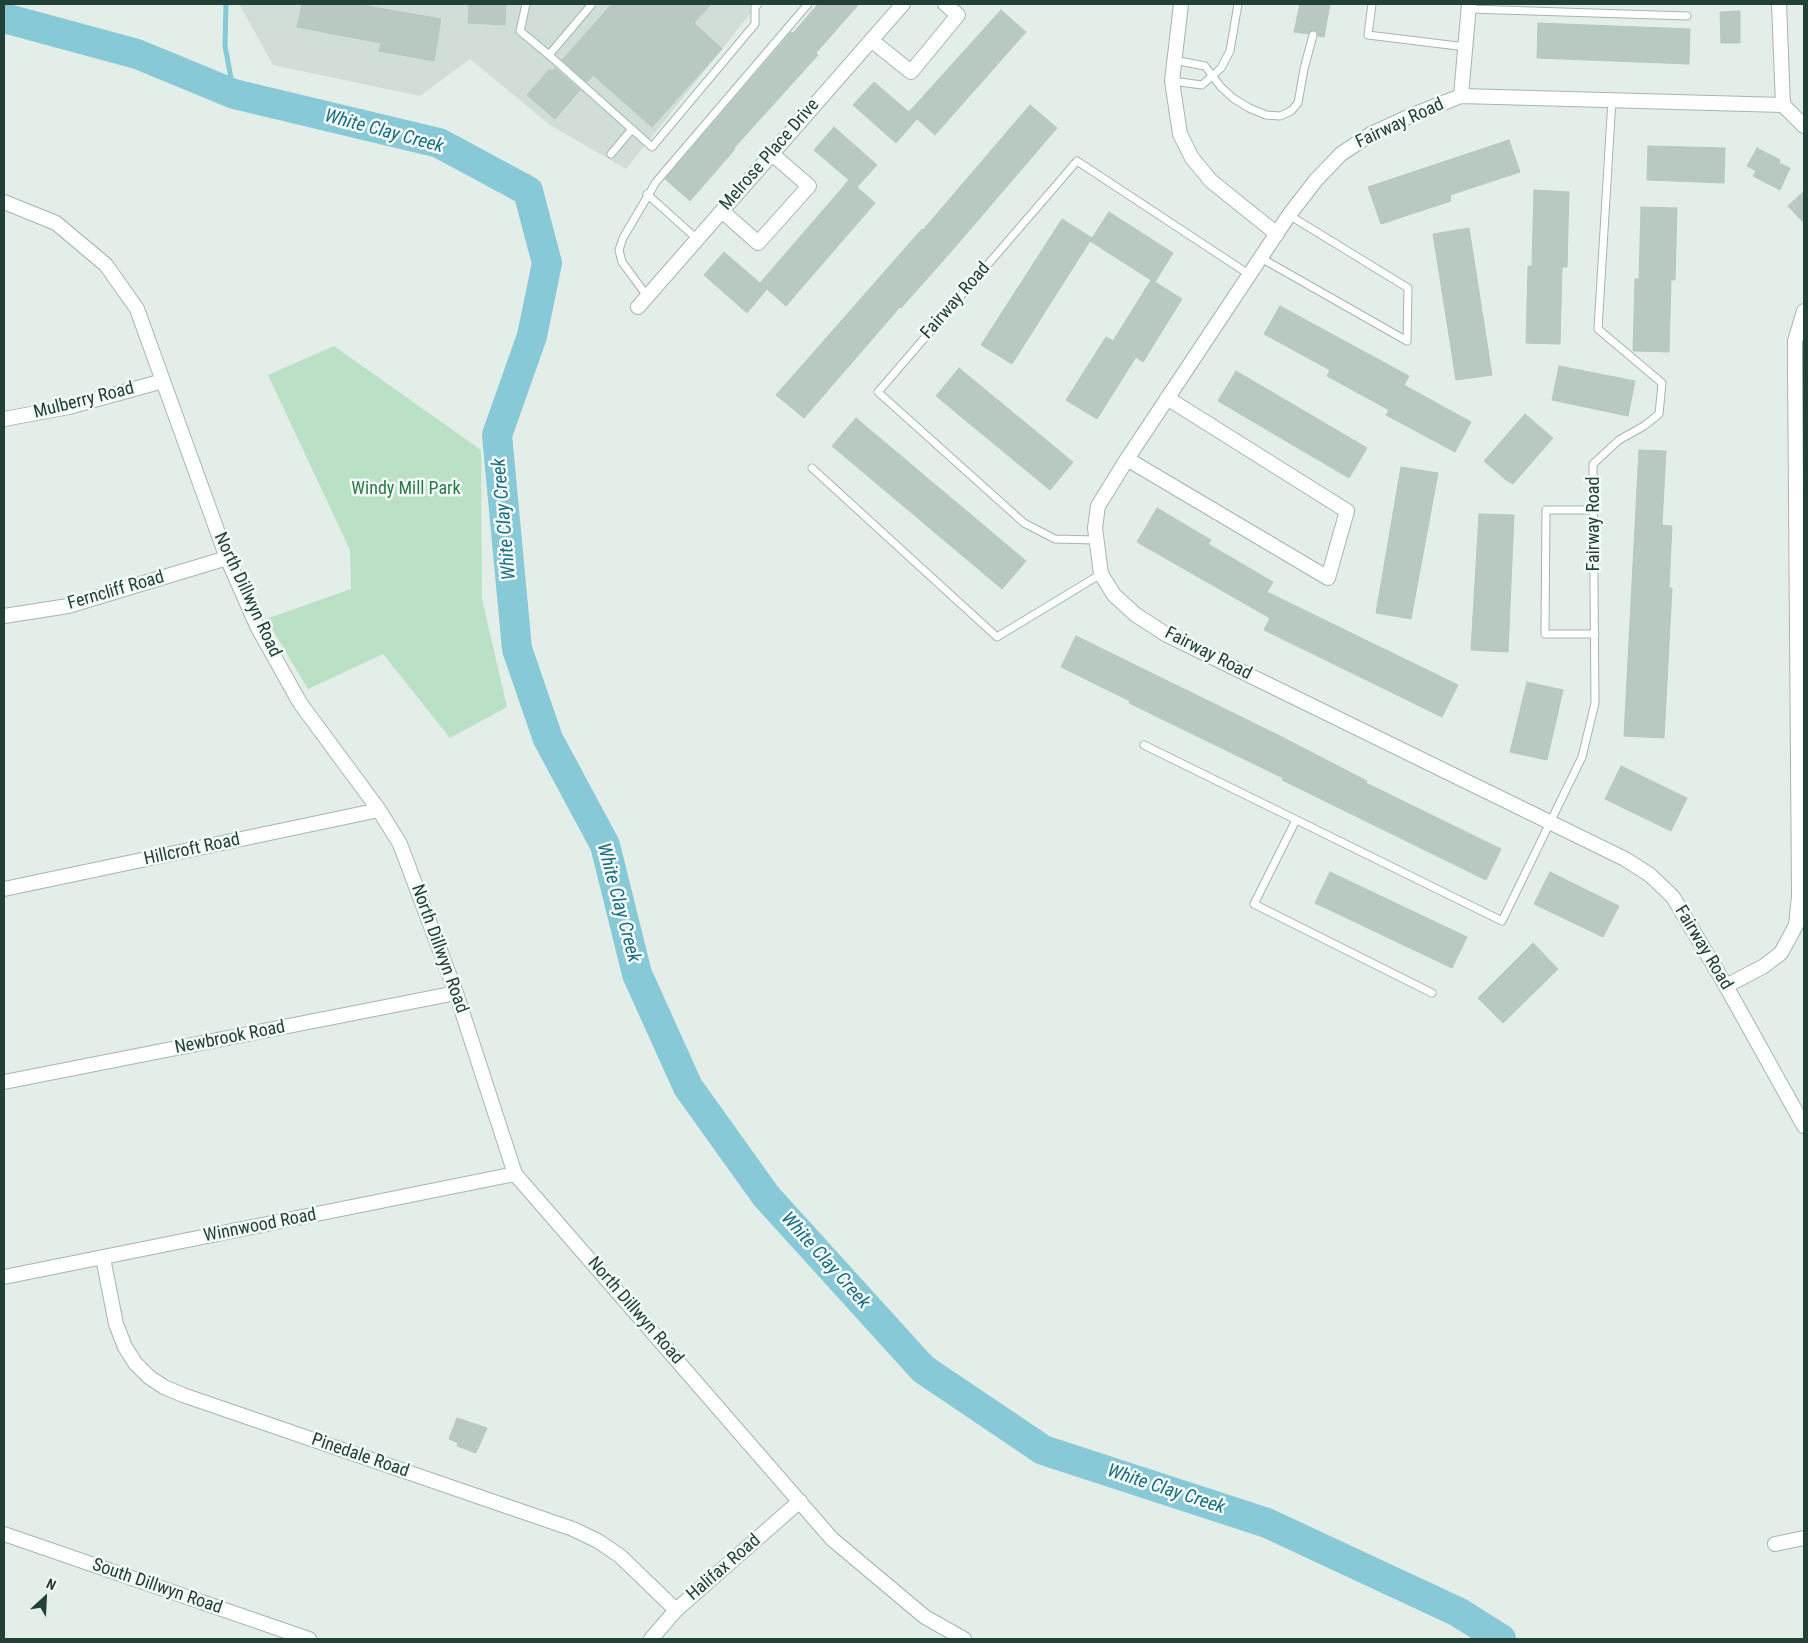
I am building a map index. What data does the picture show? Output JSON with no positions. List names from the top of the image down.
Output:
{
  "streets": {
    "street": [
      "Fairway Road",
      "Melrose Place Drive",
      "Mulberry Road",
      "Ferncliff Road",
      "North Dillwyn Road",
      "Hillcroft Road",
      "Newbrook Road",
      "Winnwood Road",
      "Pinedale Road",
      "Halifax Road",
      "South Dillwyn Road"
    ]
  },
  "crossings": [
    ["Mulberry Road", "North Dillwyn Road"],
    ["Ferncliff Road", "North Dillwyn Road"],
    ["North Dillwyn Road", "Hillcroft Road"],
    ["North Dillwyn Road", "Newbrook Road"],
    ["North Dillwyn Road", "Winnwood Road"],
    ["North Dillwyn Road", "Halifax Road"],
    ["Winnwood Road", "Pinedale Road"],
    ["Pinedale Road", "Halifax Road"]
  ],
  "water": ["White Clay Creek"],
  "parks": ["Windy Mill Park"],
  "north": "top right"
}
